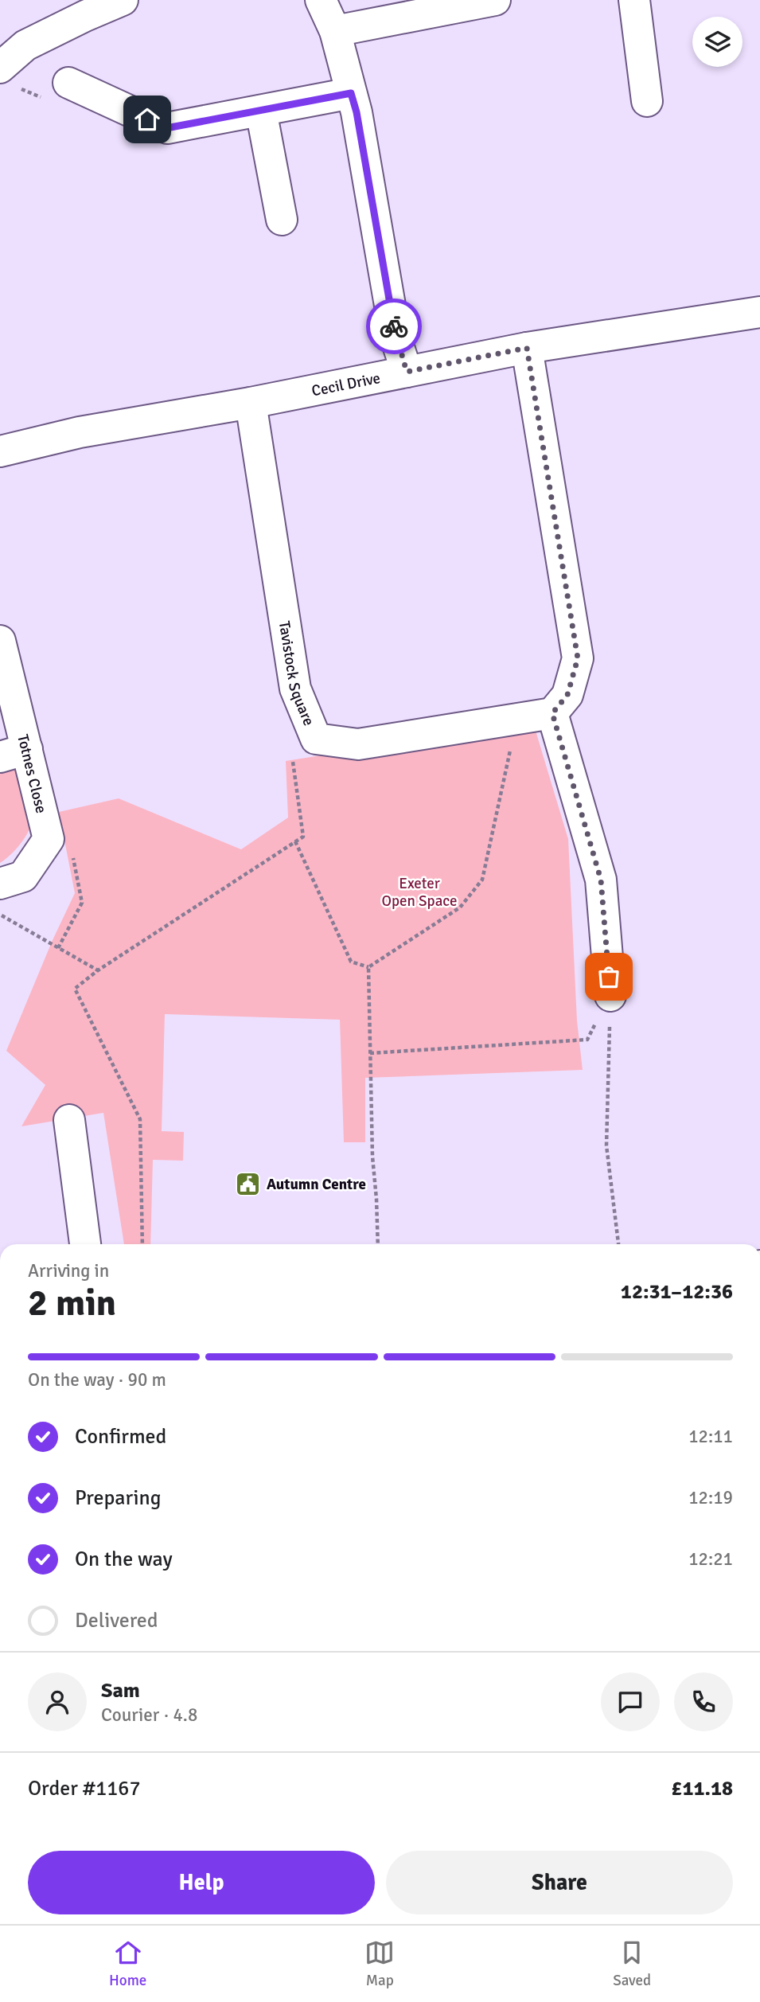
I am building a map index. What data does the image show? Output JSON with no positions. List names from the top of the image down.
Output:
{
  "streets": {
    "street": ["Cecil Drive", "Tavistock Square", "Totnes Close"]
  },
  "crossings": [
    ["Cecil Drive", "Tavistock Square"]
  ],
  "parks": ["Exeter Open Space"],
  "places": {
    "public building": ["Autumn Centre"]
  },
  "page": {
    "heading": ["2 min", "Arriving in", "12:31–12:36"],
    "panel": [
      "Sam",
      "Courier · 4.8",
      "Order #1167",
      "£11.18"
    ],
    "bar": "On the way · 90 m",
    "list": [
      ["Confirmed", "12:11"],
      ["Preparing", "12:19"],
      ["On the way", "12:21"],
      "Delivered"
    ],
    "buttons": ["Help", "Share"],
    "tabs": ["Home", "Map", "Saved"]
  }
}
